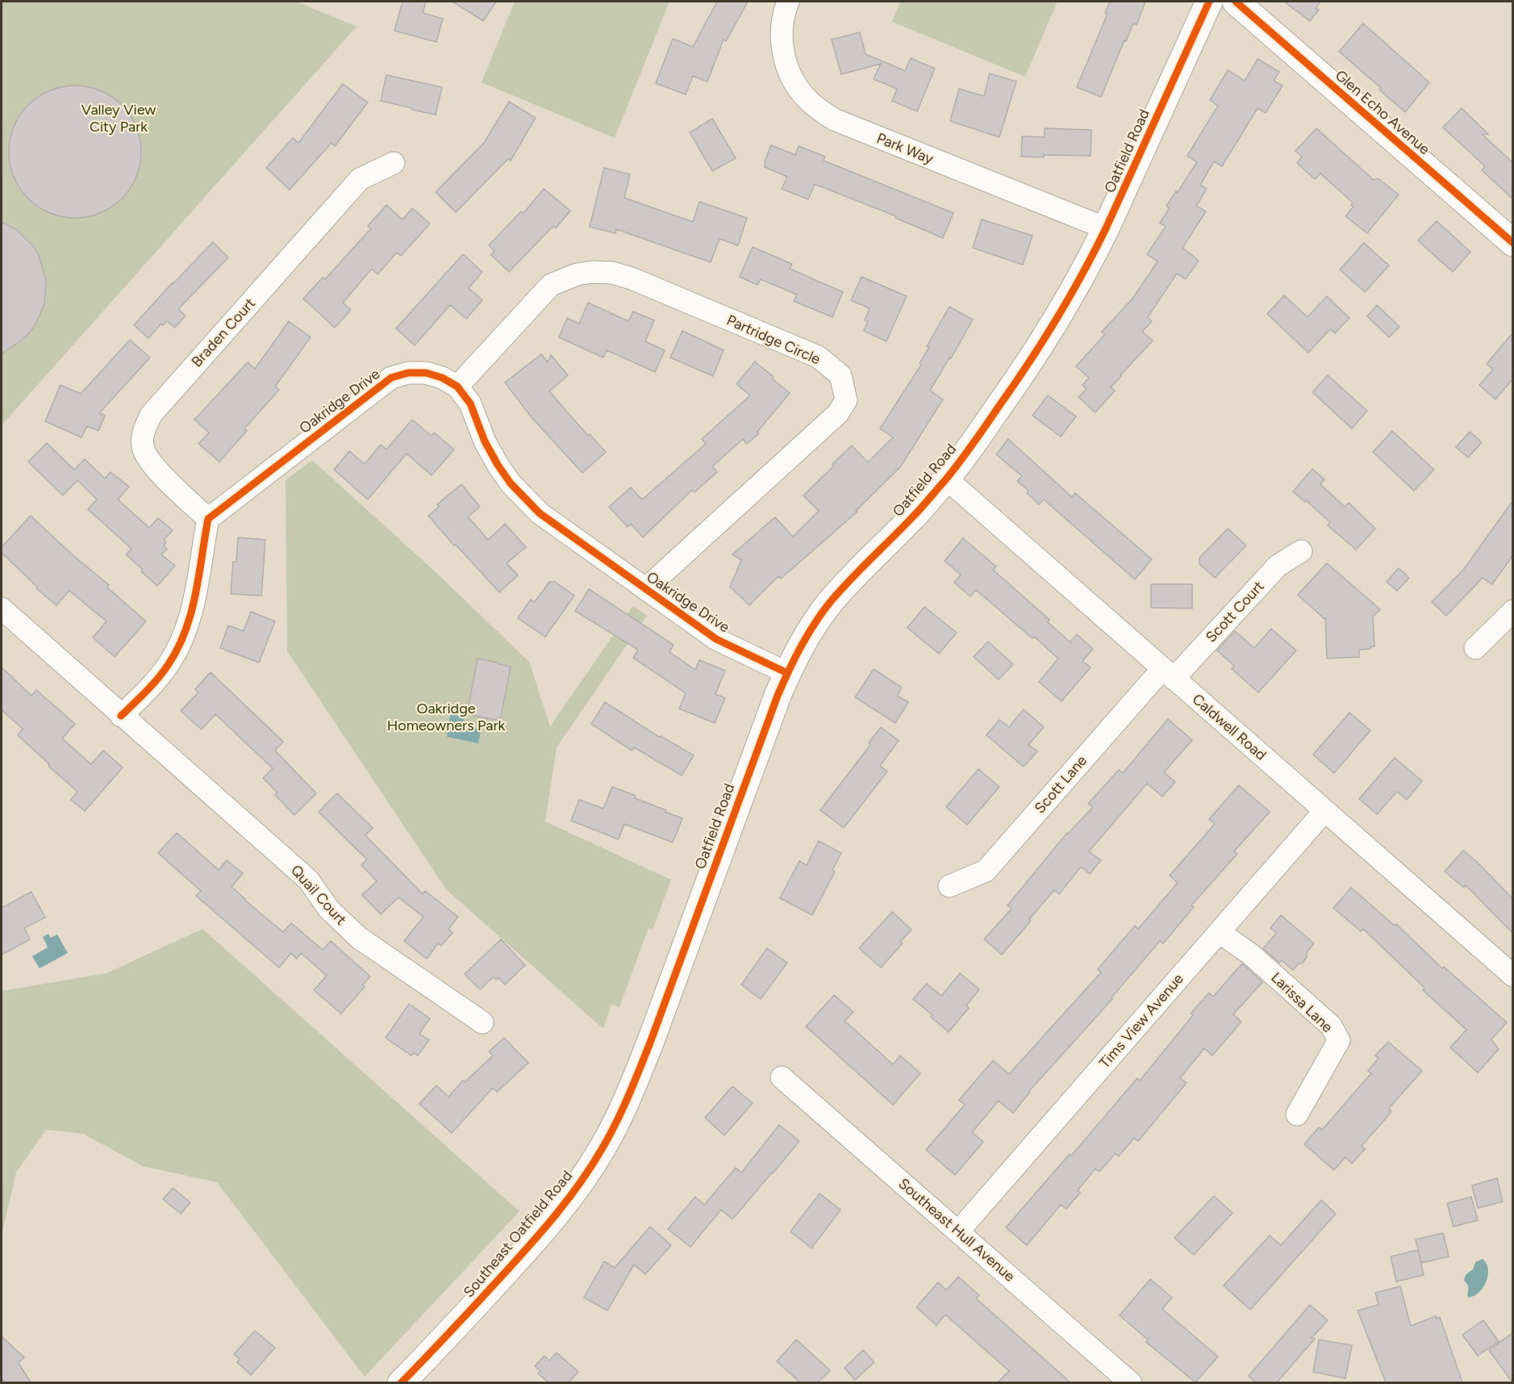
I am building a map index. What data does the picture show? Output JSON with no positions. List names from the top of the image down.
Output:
{
  "streets": {
    "main road": ["Glen Echo Avenue", "Oatfield Road", "Southeast Oatfield Road"],
    "street": [
      "Park Way",
      "Braden Court",
      "Partridge Circle",
      "Oakridge Drive",
      "Scott Court",
      "Caldwell Road",
      "Scott Lane",
      "Quail Court",
      "Larissa Lane",
      "Tims View Avenue",
      "Southeast Hull Avenue"
    ]
  },
  "crossings": [
    ["Park Way", "Oatfield Road"],
    ["Oatfield Road", "Oakridge Drive"],
    ["Oatfield Road", "Caldwell Road"],
    ["Oatfield Road", "Southeast Oatfield Road"],
    ["Braden Court", "Oakridge Drive"],
    ["Partridge Circle", "Oakridge Drive"],
    ["Scott Court", "Caldwell Road"],
    ["Scott Court", "Scott Lane"],
    ["Caldwell Road", "Scott Lane"],
    ["Caldwell Road", "Tims View Avenue"],
    ["Larissa Lane", "Tims View Avenue"],
    ["Tims View Avenue", "Southeast Hull Avenue"]
  ],
  "parks": ["Valley View City Park", "Oakridge Homeowners Park"]
}
